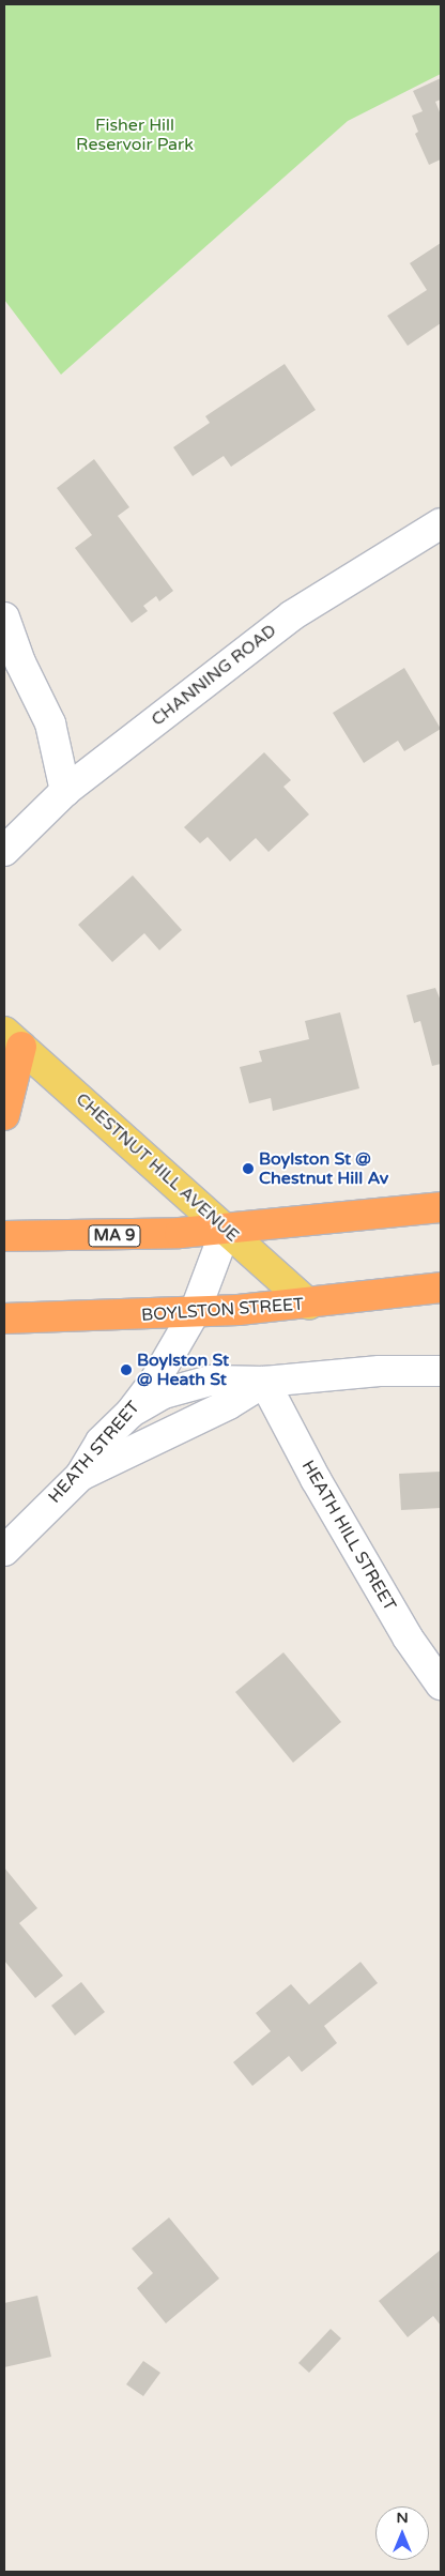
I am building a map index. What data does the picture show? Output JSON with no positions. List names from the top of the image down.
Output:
{
  "streets": {
    "highway": ["MA 9", "BOYLSTON STREET"],
    "main road": ["CHESTNUT HILL AVENUE"],
    "street": ["CHANNING ROAD", "HEATH STREET", "HEATH HILL STREET"]
  },
  "crossings": [
    ["CHESTNUT HILL AVENUE", "MA 9"],
    ["CHESTNUT HILL AVENUE", "BOYLSTON STREET"],
    ["CHESTNUT HILL AVENUE", "HEATH STREET"],
    ["MA 9", "HEATH STREET"],
    ["BOYLSTON STREET", "HEATH STREET"]
  ],
  "parks": ["Fisher Hill Reservoir Park"],
  "places": ["Boylston St @ Chestnut Hill Av", "Boylston St @ Heath St"],
  "north": "top"
}
